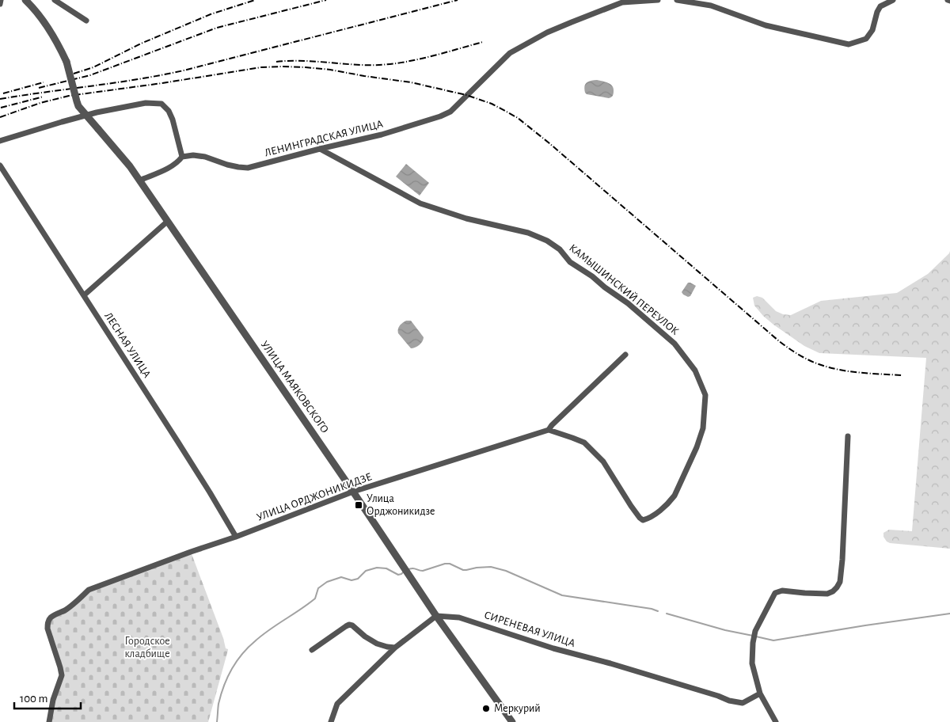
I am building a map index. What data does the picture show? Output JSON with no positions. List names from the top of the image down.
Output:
{
  "streets": {
    "street": [
      "ЛЕНИНГРАДСКАЯ УЛИЦА",
      "КАМЫШИНСКИЙ ПЕРЕУЛОК",
      "ЛЕСНАЯ УЛИЦА",
      "УЛИЦА МАЯКОВСКОГО",
      "УЛИЦА ОРДЖОНИКИДЗЕ",
      "СИРЕНЕВАЯ УЛИЦА"
    ]
  },
  "crossings": [
    ["ЛЕНИНГРАДСКАЯ УЛИЦА", "КАМЫШИНСКИЙ ПЕРЕУЛОК"],
    ["КАМЫШИНСКИЙ ПЕРЕУЛОК", "УЛИЦА ОРДЖОНИКИДЗЕ"],
    ["ЛЕСНАЯ УЛИЦА", "УЛИЦА ОРДЖОНИКИДЗЕ"],
    ["УЛИЦА МАЯКОВСКОГО", "УЛИЦА ОРДЖОНИКИДЗЕ"],
    ["УЛИЦА МАЯКОВСКОГО", "СИРЕНЕВАЯ УЛИЦА"]
  ],
  "parks": ["Городское кладбище"],
  "places": {
    "transit": ["Улица Орджоникидзе"],
    "other": ["Меркурий"]
  },
  "scale_bar": "100 m"
}
